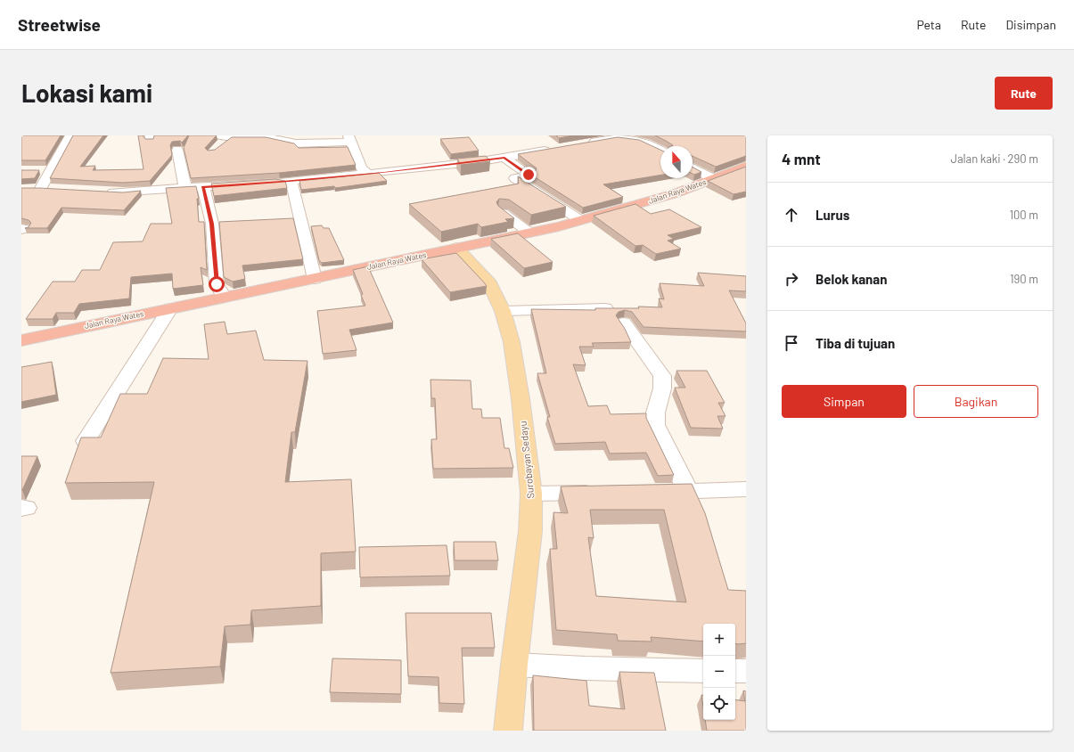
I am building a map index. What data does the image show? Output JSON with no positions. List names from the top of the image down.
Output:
{
  "streets": {
    "highway": ["Jalan Raya Wates"],
    "main road": ["Surobayan Sedayu"]
  },
  "crossings": [
    ["Jalan Raya Wates", "Surobayan Sedayu"]
  ],
  "north": "top",
  "page": {
    "header": "Streetwise",
    "nav": ["Peta", "Rute", "Disimpan"],
    "buttons": [
      "Rute",
      ["Simpan", "Bagikan"]
    ],
    "title": "Lokasi kami",
    "heading": ["4 mnt", "Jalan kaki · 290 m"],
    "list": [
      ["Lurus", "100 m"],
      ["Belok kanan", "190 m"],
      "Tiba di tujuan"
    ],
    "map_buttons": ["+", "−"]
  }
}
